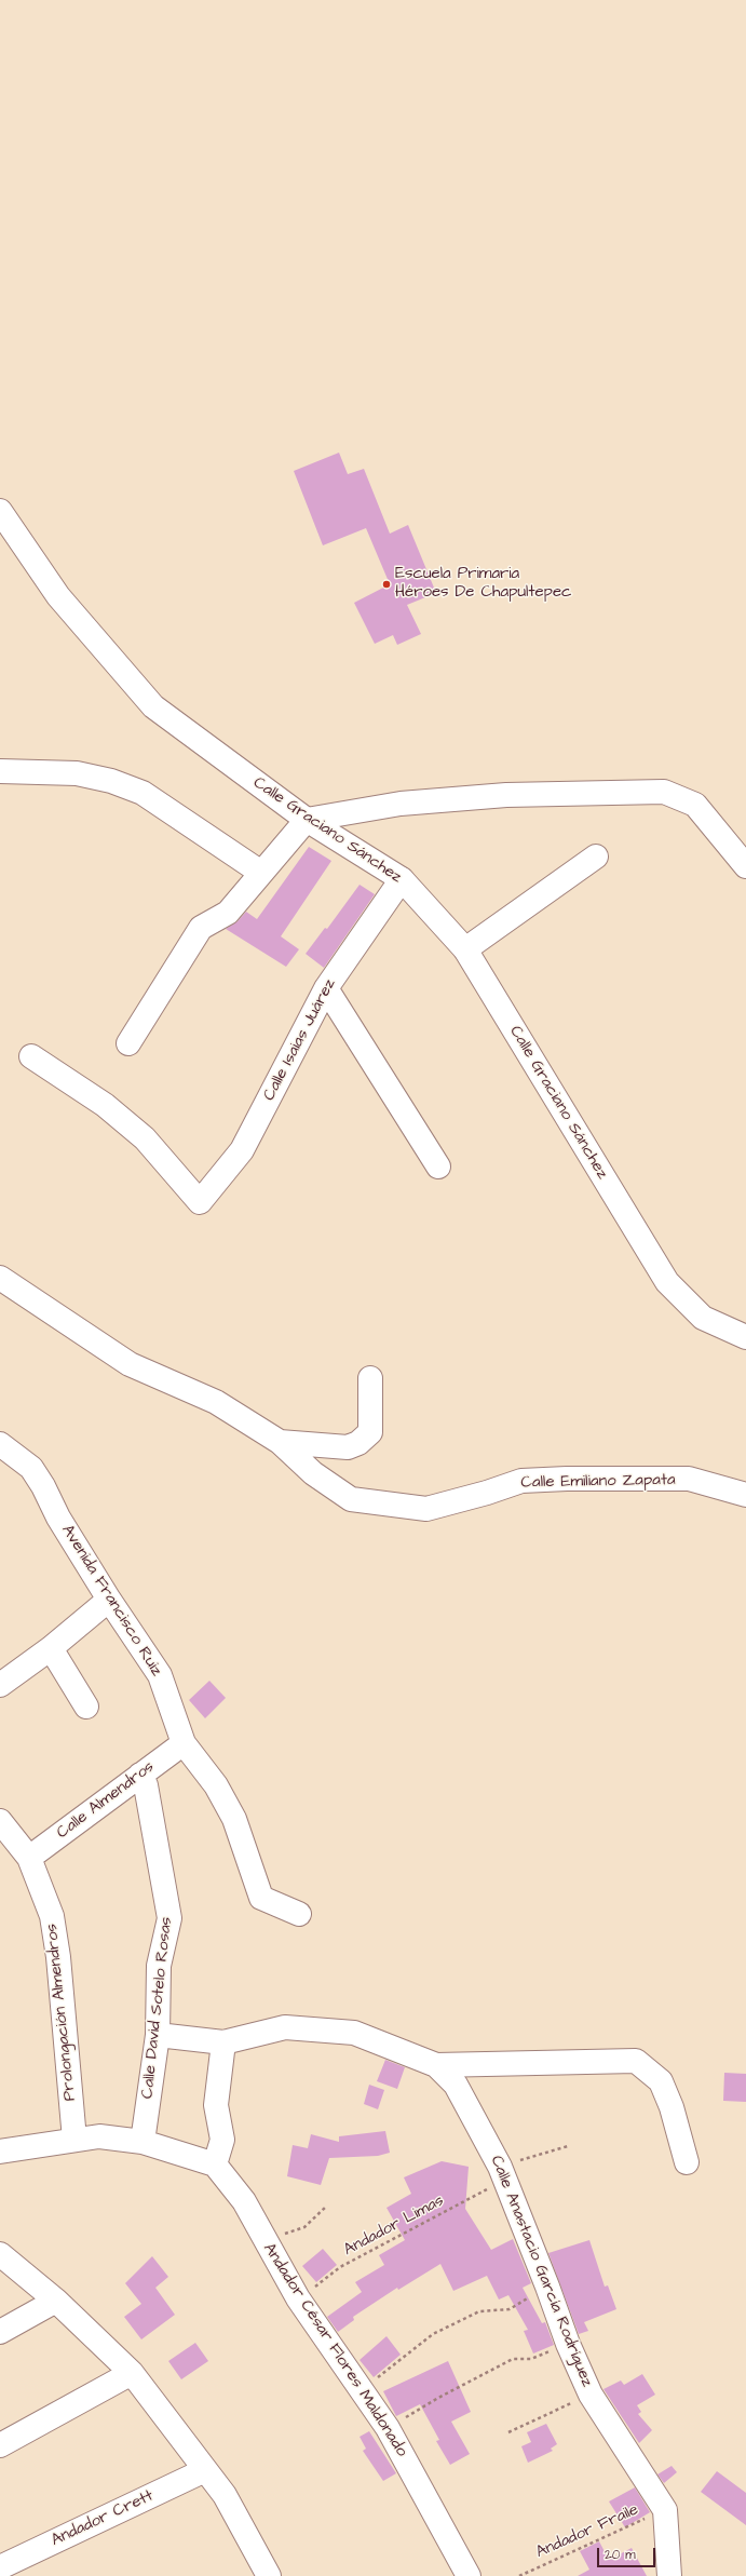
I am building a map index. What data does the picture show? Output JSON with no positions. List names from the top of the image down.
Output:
{
  "streets": {
    "street": [
      "Calle Graciano Sánchez",
      "Calle Isaias Juárez",
      "Calle Emiliano Zapata",
      "Avenida Francisco Ruiz",
      "Calle Almendros",
      "Calle David Sotelo Rosas",
      "Prolongación Almendros",
      "Calle Anastacio García Rodríguez",
      "Andador César Flores Maldonado",
      "Andador Crett"
    ],
    "path": ["Andador Limas", "Andador Fraile"]
  },
  "crossings": [
    ["Calle Graciano Sánchez", "Calle Isaias Juárez"],
    ["Avenida Francisco Ruiz", "Calle Almendros"],
    ["Calle Almendros", "Calle David Sotelo Rosas"],
    ["Calle Almendros", "Prolongación Almendros"],
    ["Andador Limas", "Calle Anastacio García Rodríguez"],
    ["Andador Limas", "Andador César Flores Maldonado"],
    ["Calle Anastacio García Rodríguez", "Andador Fraile"]
  ],
  "places": ["Escuela Primaria Héroes De Chapultepec"],
  "scale_bar": "20 m"
}
